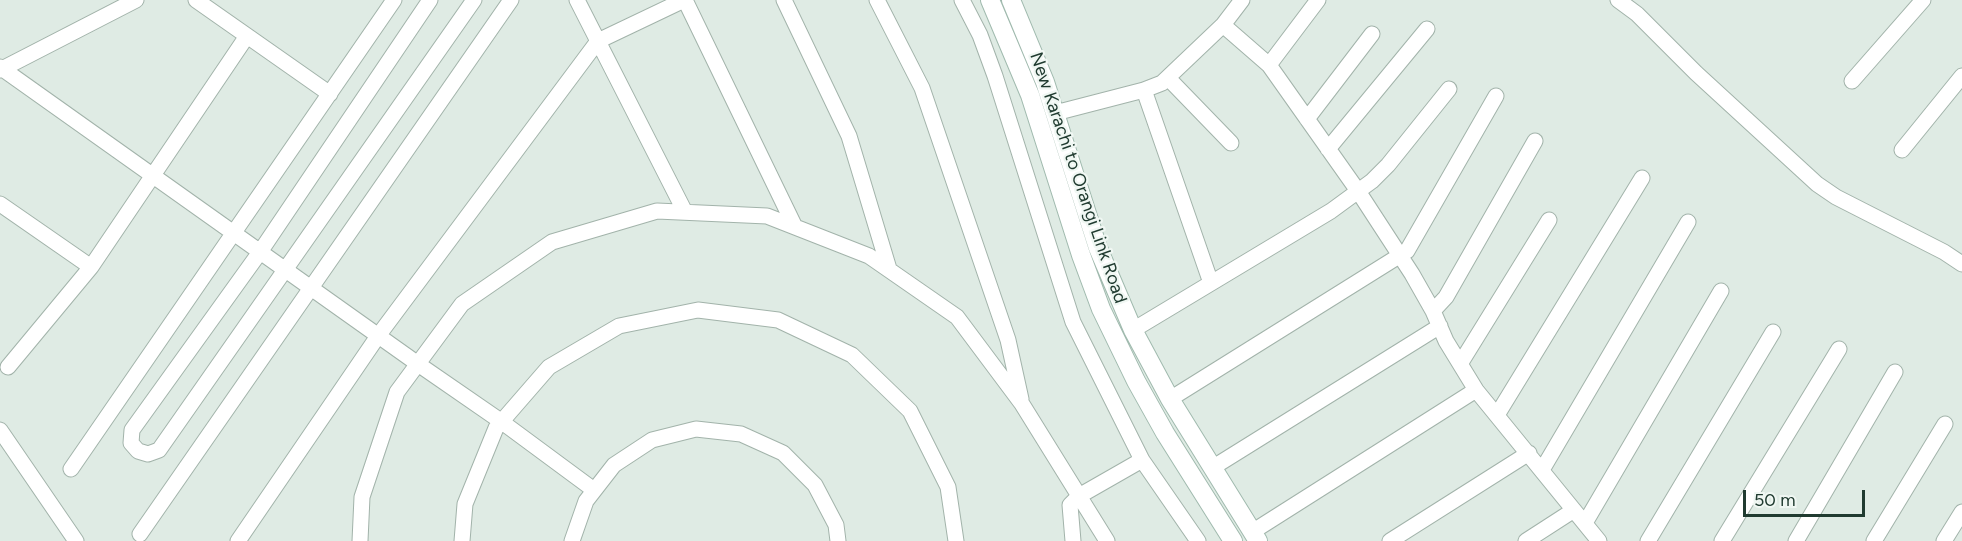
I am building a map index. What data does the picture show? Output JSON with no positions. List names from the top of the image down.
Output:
{
  "streets": {
    "street": ["New Karachi to Orangi Link Road"]
  },
  "scale_bar": "50 m"
}
